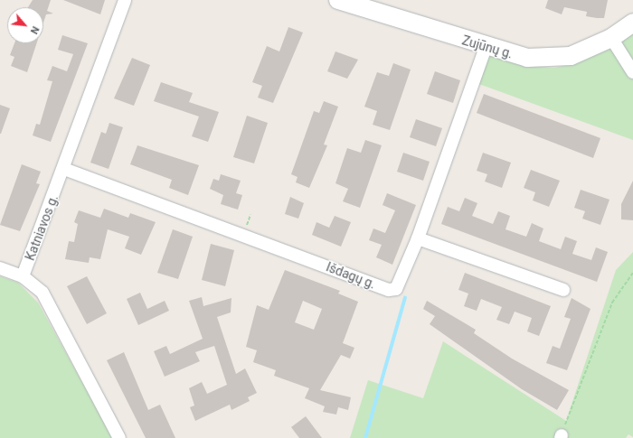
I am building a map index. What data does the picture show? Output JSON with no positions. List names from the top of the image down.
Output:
{
  "streets": {
    "main road": ["Zujūnų g."],
    "street": ["Katniavos g.", "Išdagų g."]
  },
  "crossings": [
    ["Zujūnų g.", "Išdagų g."],
    ["Katniavos g.", "Išdagų g."]
  ],
  "north": "bottom right"
}
